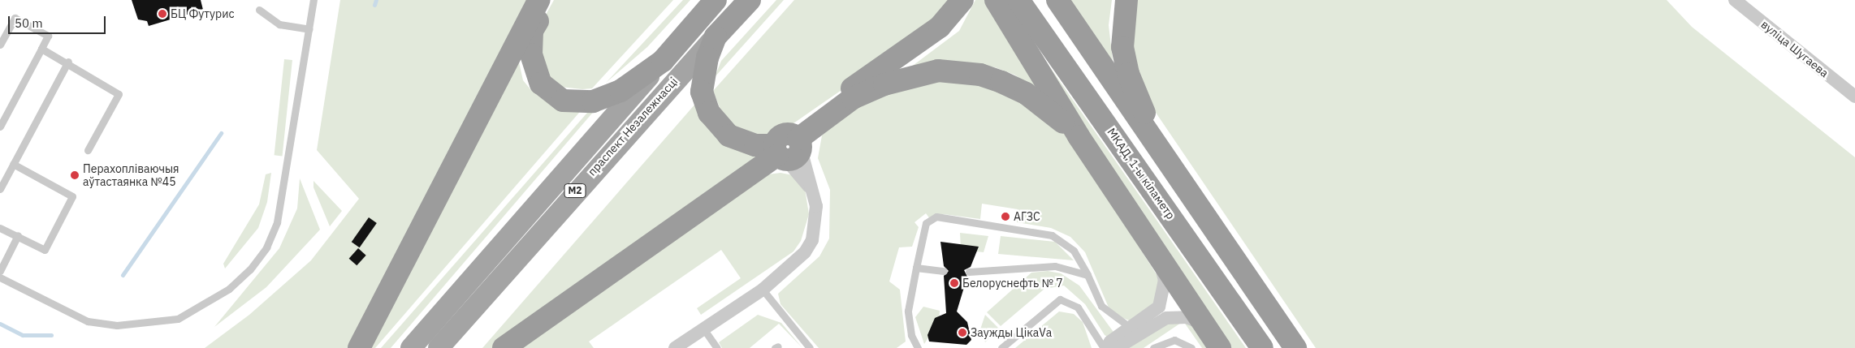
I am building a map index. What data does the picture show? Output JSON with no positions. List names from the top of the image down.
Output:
{
  "streets": {
    "highway": ["праспект Незалежнасці", "МКАД, 1-ы кіламетр", "М2"],
    "street": ["вуліца Шугаева"]
  },
  "places": [
    "БЦ Футурис",
    "Перахопліваючыя аўтастаянка №45",
    "АГЗС",
    "Белоруснефть № 7",
    "Заужды ЦікаVа"
  ],
  "scale_bar": "50 m"
}
